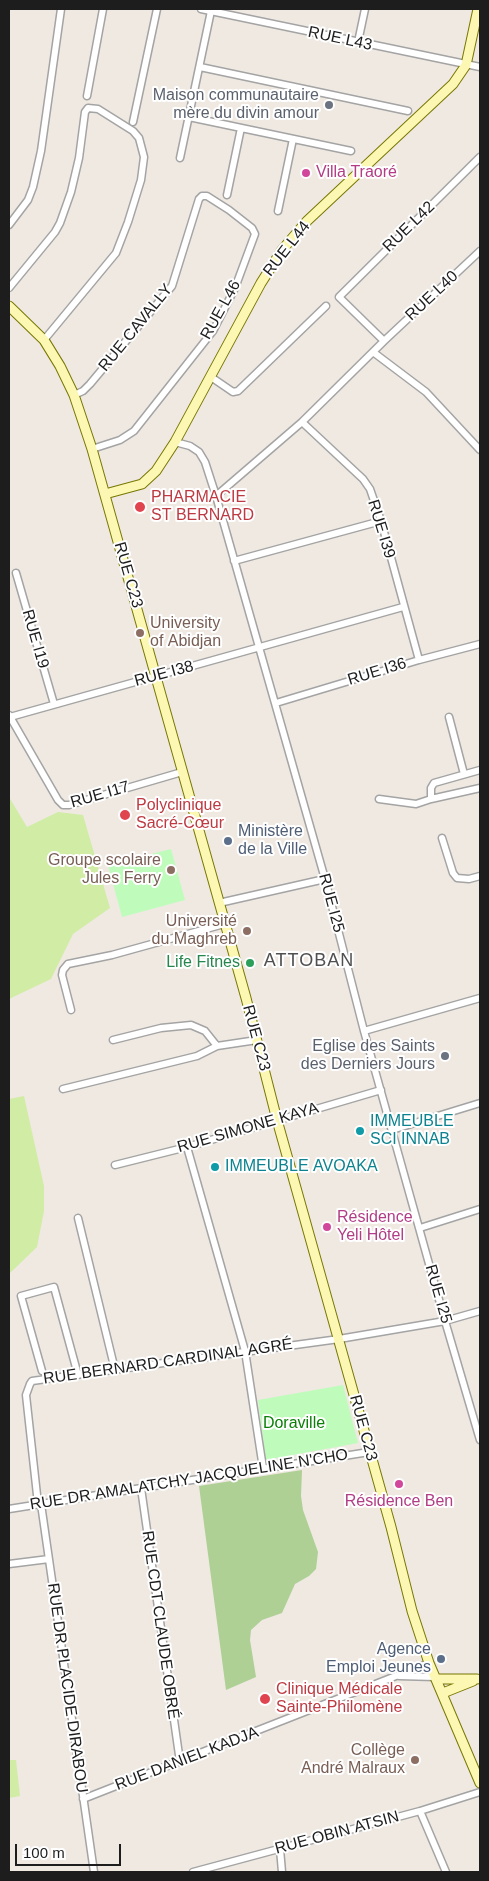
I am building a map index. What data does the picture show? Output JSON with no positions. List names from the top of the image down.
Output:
{
  "streets": {
    "street": [
      "RUE L43",
      "RUE L42",
      "RUE L44",
      "RUE L40",
      "RUE L46",
      "RUE CAVALLY",
      "RUE I39",
      "RUE C23",
      "RUE I19",
      "RUE I36",
      "RUE I38",
      "RUE I17",
      "RUE I25",
      "RUE SIMONE KAYA",
      "RUE BERNARD CARDINAL AGRÉ",
      "RUE DR AMALATCHY JACQUELINE N'CHO",
      "RUE CDT CLAUDE OBRÉ",
      "RUE DR PLACIDE DIRABOU",
      "RUE DANIEL KADJA",
      "RUE OBIN ATSIN"
    ]
  },
  "crossings": [
    ["RUE L43", "RUE L44"],
    ["RUE L42", "RUE L40"],
    ["RUE L44", "RUE C23"],
    ["RUE L44", "RUE I25"],
    ["RUE L40", "RUE I39"],
    ["RUE L40", "RUE I25"],
    ["RUE L46", "RUE CAVALLY"],
    ["RUE L46", "RUE C23"],
    ["RUE CAVALLY", "RUE C23"],
    ["RUE I39", "RUE I36"],
    ["RUE I39", "RUE I38"],
    ["RUE C23", "RUE I38"],
    ["RUE C23", "RUE I17"],
    ["RUE C23", "RUE SIMONE KAYA"],
    ["RUE C23", "RUE BERNARD CARDINAL AGRÉ"],
    ["RUE C23", "RUE DR AMALATCHY JACQUELINE N'CHO"],
    ["RUE C23", "RUE DANIEL KADJA"],
    ["RUE I19", "RUE I38"],
    ["RUE I36", "RUE I25"],
    ["RUE I38", "RUE I17"],
    ["RUE I38", "RUE I25"],
    ["RUE I25", "RUE SIMONE KAYA"],
    ["RUE I25", "RUE BERNARD CARDINAL AGRÉ"],
    ["RUE BERNARD CARDINAL AGRÉ", "RUE DR AMALATCHY JACQUELINE N'CHO"],
    ["RUE BERNARD CARDINAL AGRÉ", "RUE DR PLACIDE DIRABOU"],
    ["RUE DR AMALATCHY JACQUELINE N'CHO", "RUE CDT CLAUDE OBRÉ"],
    ["RUE DR AMALATCHY JACQUELINE N'CHO", "RUE DR PLACIDE DIRABOU"],
    ["RUE CDT CLAUDE OBRÉ", "RUE DANIEL KADJA"],
    ["RUE DR PLACIDE DIRABOU", "RUE DANIEL KADJA"]
  ],
  "districts": ["ATTOBAN"],
  "parks": ["Doraville"],
  "places": [
    "Maison communautaire mère du divin amour",
    "Villa Traoré",
    "PHARMACIE ST BERNARD",
    "University of Abidjan",
    "Polyclinique Sacré-Cœur",
    "Ministère de la Ville",
    "Groupe scolaire Jules Ferry",
    "Université du Maghreb",
    "Life Fitnes",
    "Eglise des Saints des Derniers Jours",
    "IMMEUBLE SCI INNAB",
    "IMMEUBLE AVOAKA",
    "Résidence Yeli Hôtel",
    "Résidence Ben",
    "Agence Emploi Jeunes",
    "Clinique Médicale Sainte-Philomène",
    "Collège André Malraux"
  ],
  "scale_bar": "100 m"
}
